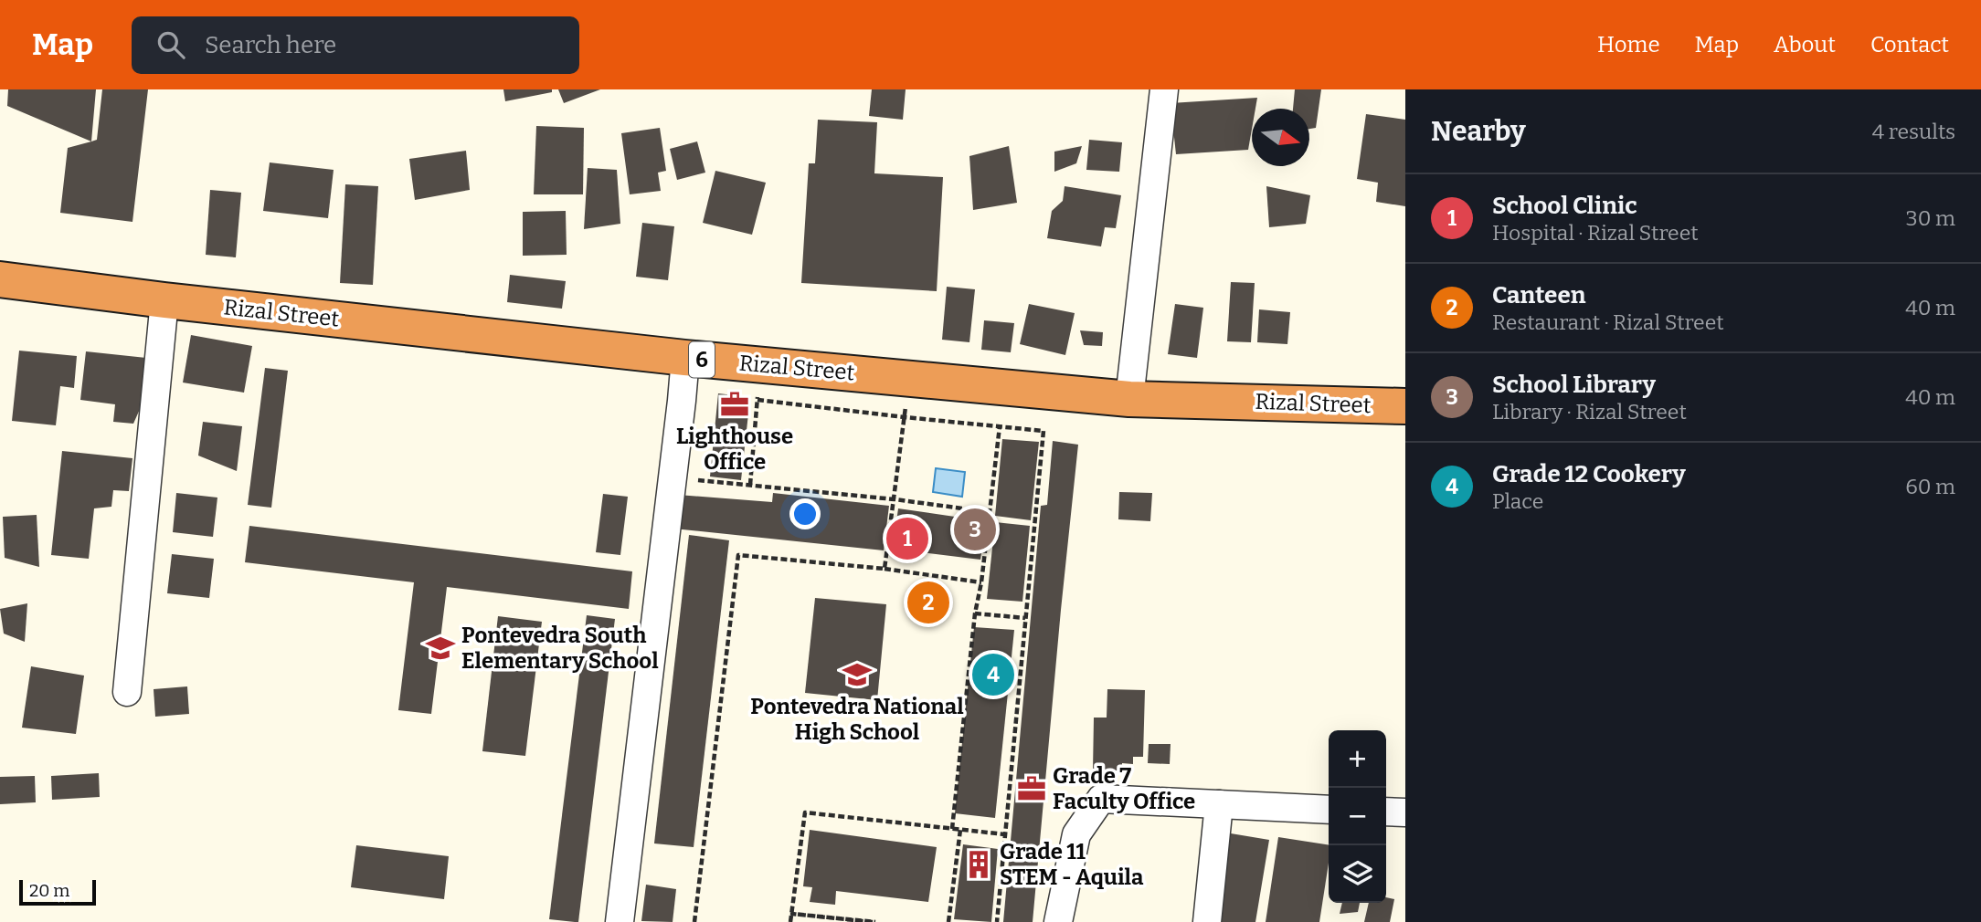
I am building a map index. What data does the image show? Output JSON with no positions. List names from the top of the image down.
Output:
{
  "streets": {
    "highway": ["Rizal Street", "6"]
  },
  "places": {
    "office": ["Lighthouse Office", "Grade 7 Faculty Office"],
    "school or university": ["Pontevedra South Elementary School", "Pontevedra National High School"],
    "building": ["Grade 11 STEM - Aquila"]
  },
  "scale_bar": "20 m",
  "north": "right",
  "page": {
    "header": "Map",
    "search": "Search here",
    "nav": [
      "Home",
      "Map",
      "About",
      "Contact"
    ],
    "heading": ["Nearby", "4 results"],
    "list": [
      {
        "mark": "1",
        "name": "School Clinic",
        "note": "Hospital · Rizal Street",
        "value": "30 m"
      },
      {
        "mark": "2",
        "name": "Canteen",
        "note": "Restaurant · Rizal Street",
        "value": "40 m"
      },
      {
        "mark": "3",
        "name": "School Library",
        "note": "Library · Rizal Street",
        "value": "40 m"
      },
      {
        "mark": "4",
        "name": "Grade 12 Cookery",
        "note": "Place",
        "value": "60 m"
      }
    ],
    "pins": [
      "3",
      "1",
      "2",
      "4"
    ],
    "map_buttons": ["+", "−"],
    "scale": "20 m"
  }
}
